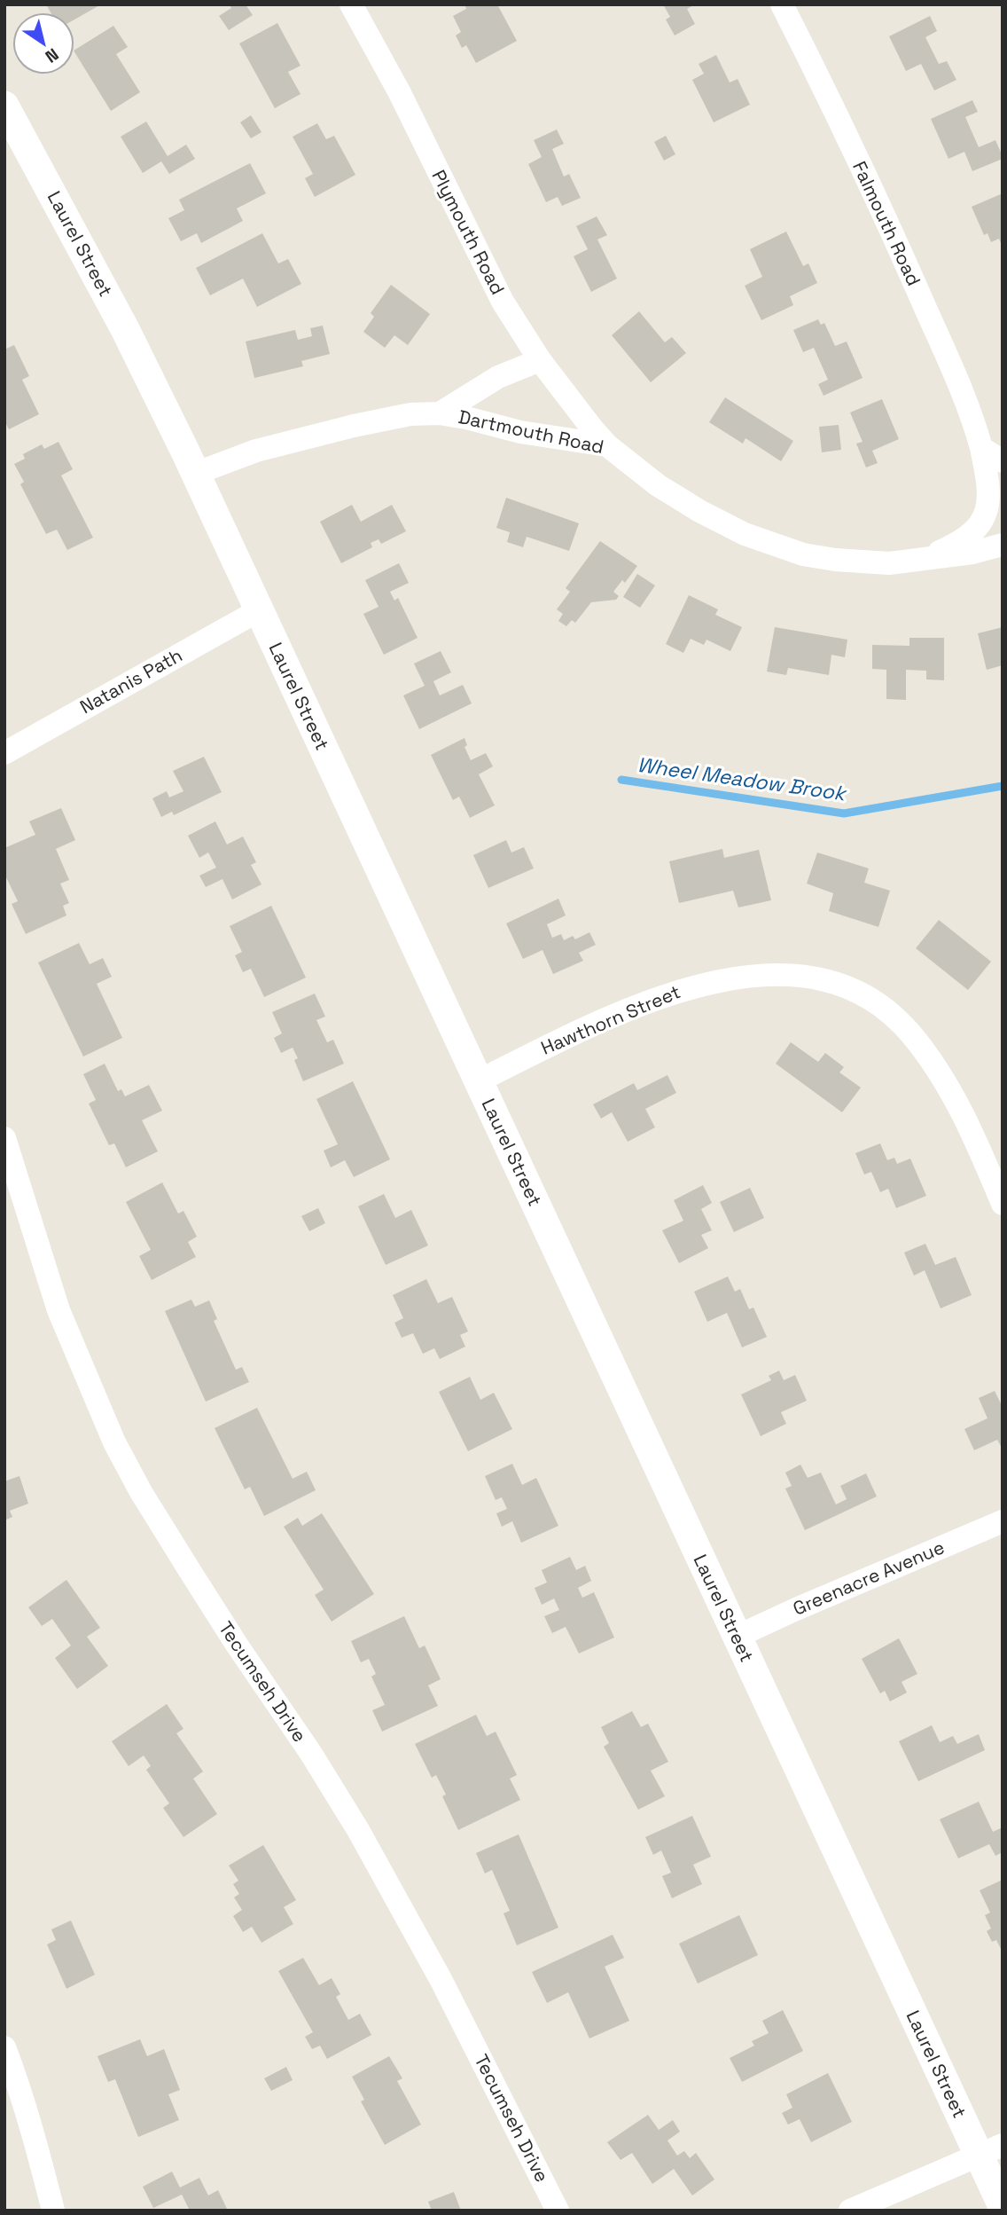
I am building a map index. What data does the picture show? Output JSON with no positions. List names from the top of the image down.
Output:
{
  "streets": {
    "street": [
      "Falmouth Road",
      "Plymouth Road",
      "Laurel Street",
      "Dartmouth Road",
      "Natanis Path",
      "Hawthorn Street",
      "Greenacre Avenue",
      "Tecumseh Drive"
    ]
  },
  "crossings": [
    ["Falmouth Road", "Dartmouth Road"],
    ["Plymouth Road", "Dartmouth Road"],
    ["Laurel Street", "Dartmouth Road"],
    ["Laurel Street", "Natanis Path"],
    ["Laurel Street", "Hawthorn Street"],
    ["Laurel Street", "Greenacre Avenue"]
  ],
  "water": ["Wheel Meadow Brook"],
  "north": "bottom right"
}
